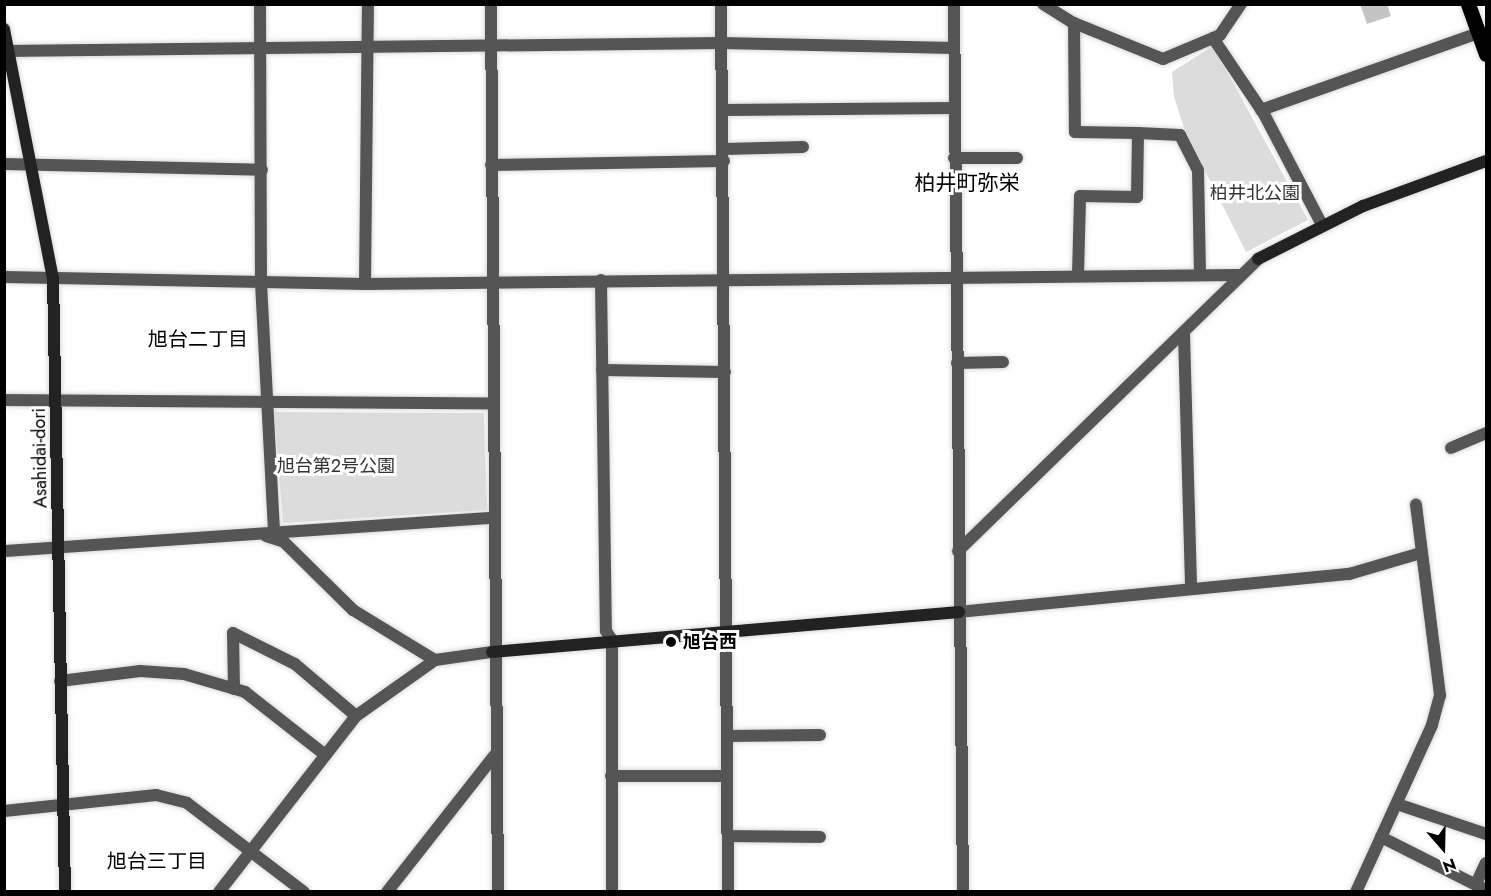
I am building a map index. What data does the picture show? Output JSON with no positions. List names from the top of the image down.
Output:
{
  "streets": {
    "street": ["Asahidai-dori"]
  },
  "districts": ["柏井町弥栄", "旭台二丁目", "旭台三丁目"],
  "parks": ["柏井北公園", "旭台第2号公園"],
  "places": ["旭台西"],
  "north": "bottom"
}
